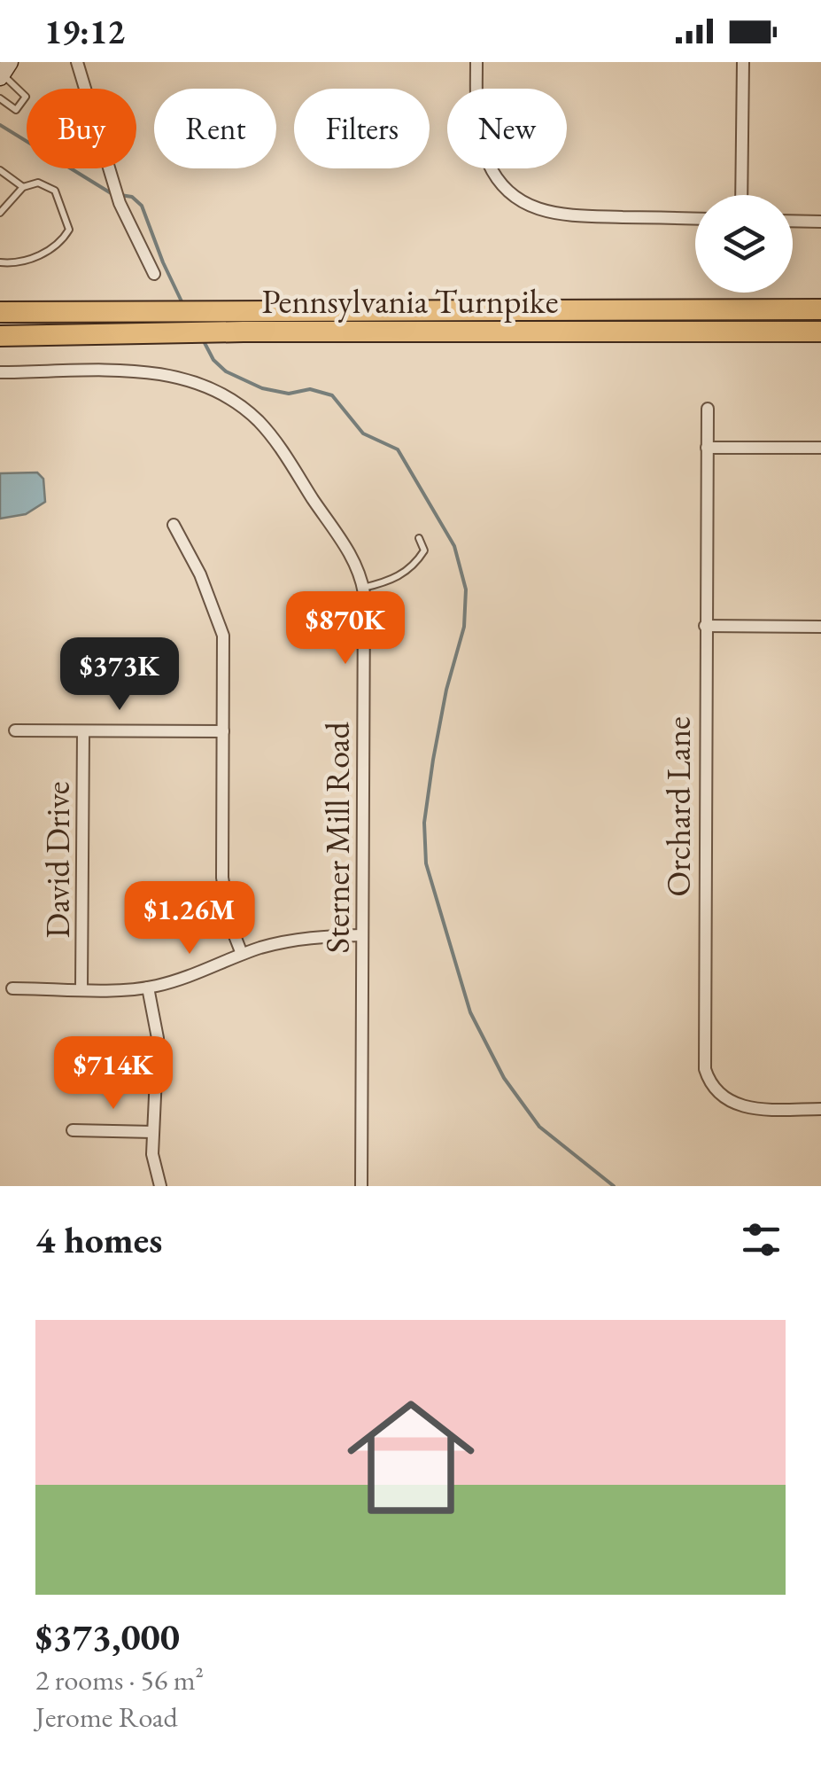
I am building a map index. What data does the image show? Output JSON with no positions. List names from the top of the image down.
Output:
{
  "streets": {
    "highway": ["Pennsylvania Turnpike"],
    "street": ["Orchard Lane", "Sterner Mill Road", "David Drive"]
  },
  "page": {
    "status": "19:12",
    "chip": [
      "Buy",
      "Rent",
      "Filters",
      "New"
    ],
    "price": [
      "$870K",
      "$373K",
      "$1.26M",
      "$714K"
    ],
    "heading": "4 homes",
    "list": [
      {
        "name": "$373,000",
        "note": "2 rooms · 56 m² · Jerome Road"
      }
    ]
  }
}
